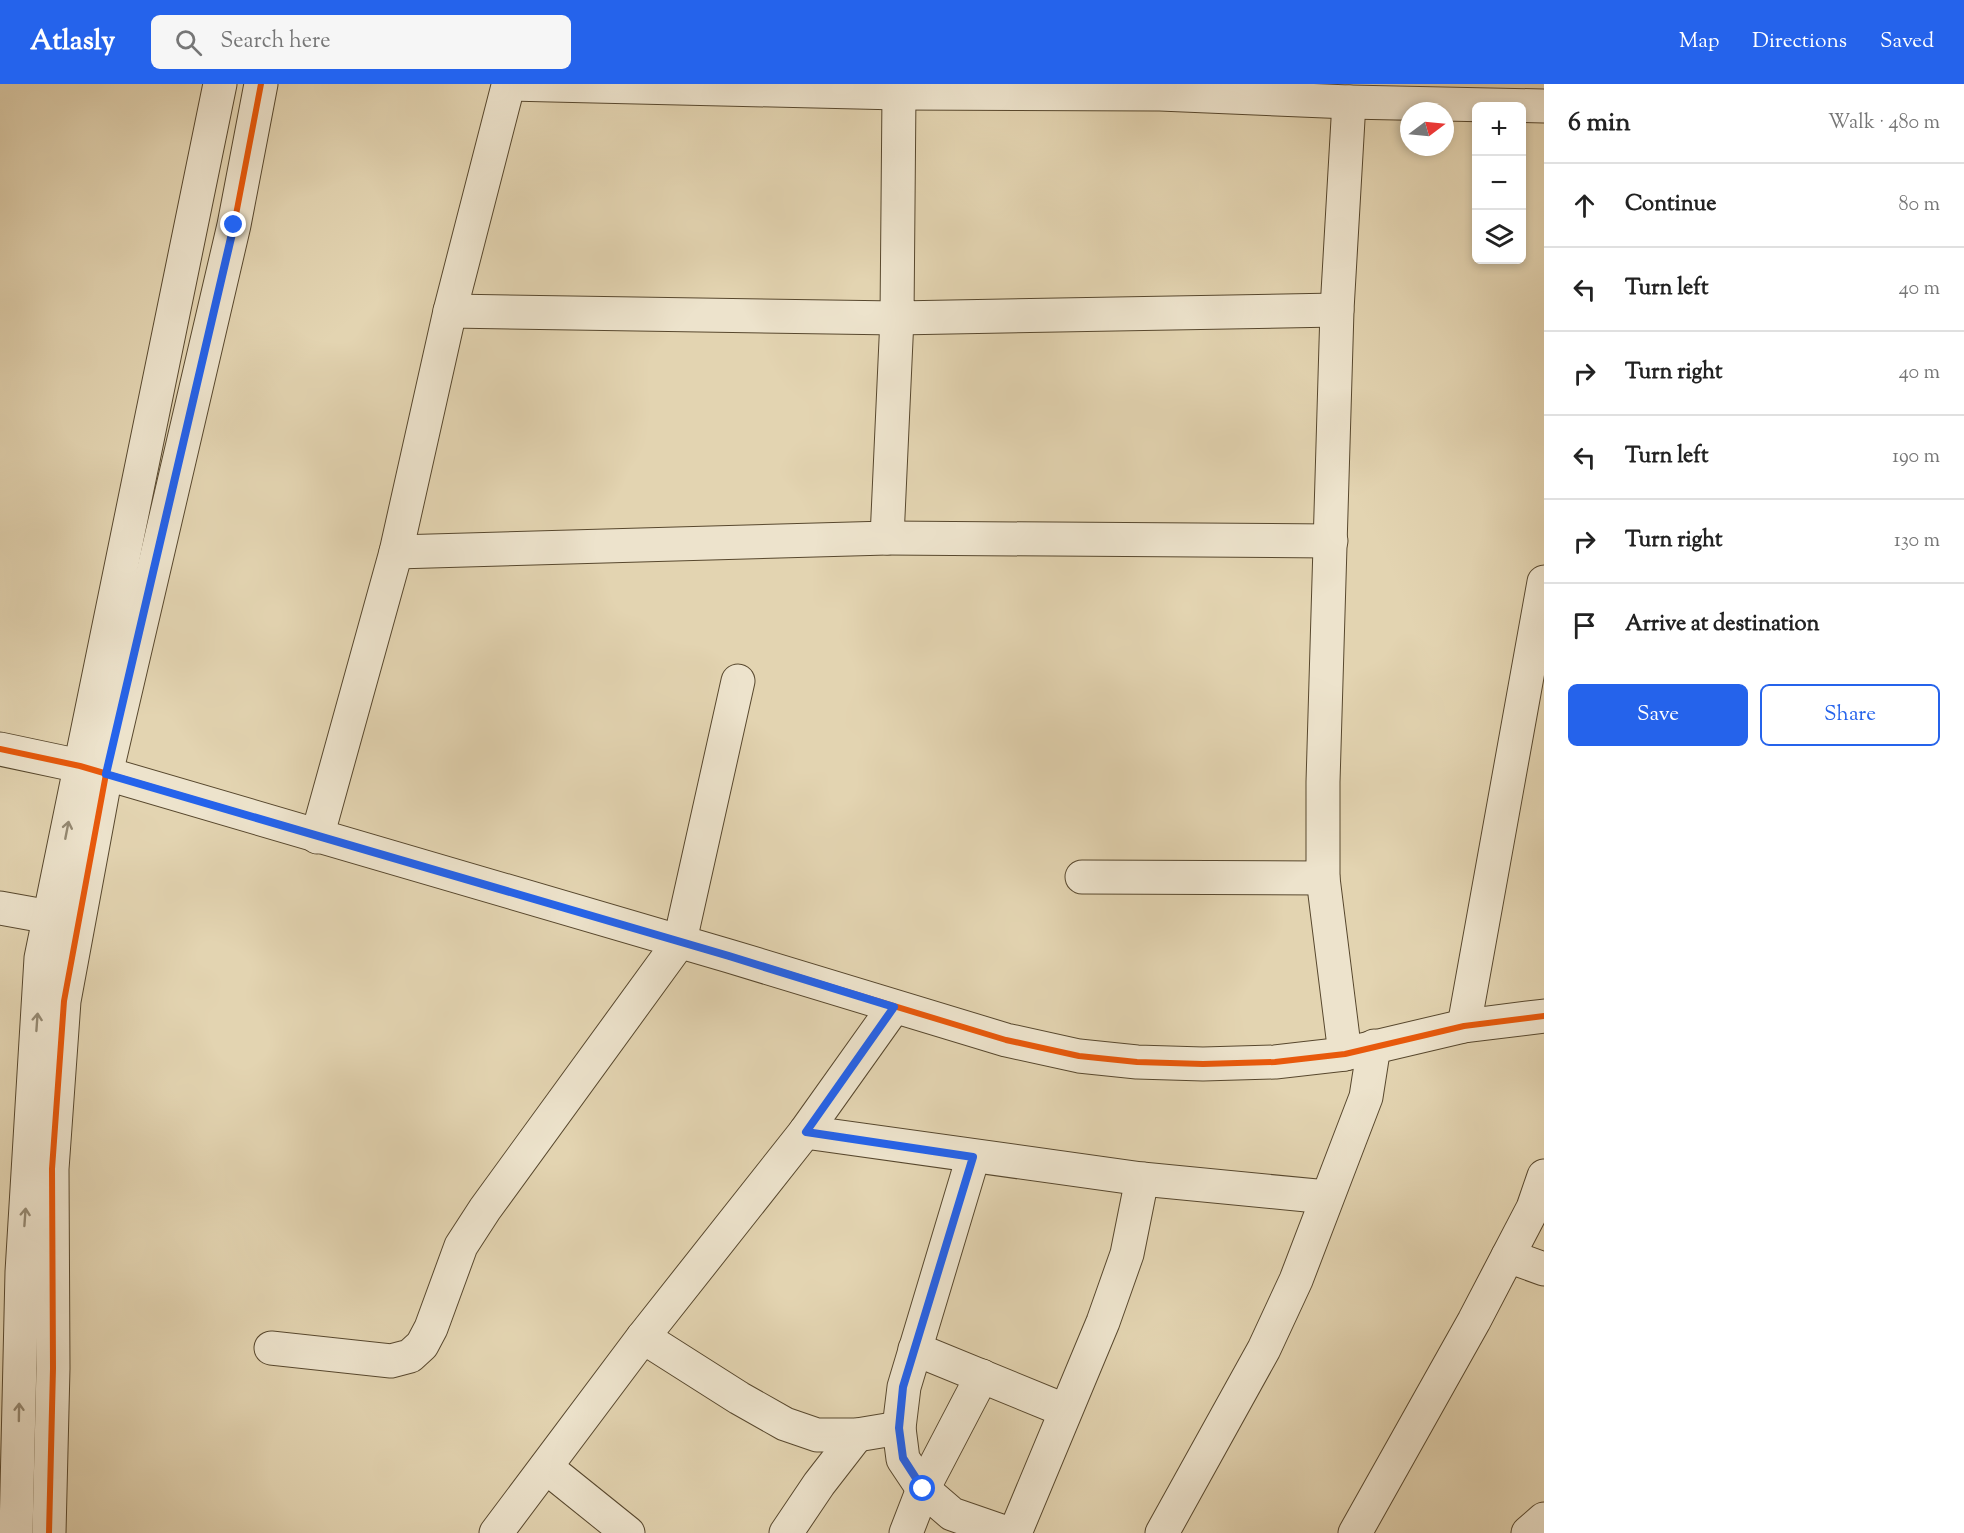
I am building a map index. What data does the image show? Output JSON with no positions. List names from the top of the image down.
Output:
{
  "north": "right",
  "page": {
    "header": "Atlasly",
    "search": "Search here",
    "nav": ["Map", "Directions", "Saved"],
    "heading": ["6 min", "Walk · 480 m"],
    "map_buttons": ["+", "−"],
    "list": [
      ["Continue", "80 m"],
      ["Turn left", "40 m"],
      ["Turn right", "40 m"],
      ["Turn left", "190 m"],
      ["Turn right", "130 m"],
      "Arrive at destination"
    ],
    "buttons": ["Save", "Share"]
  }
}
